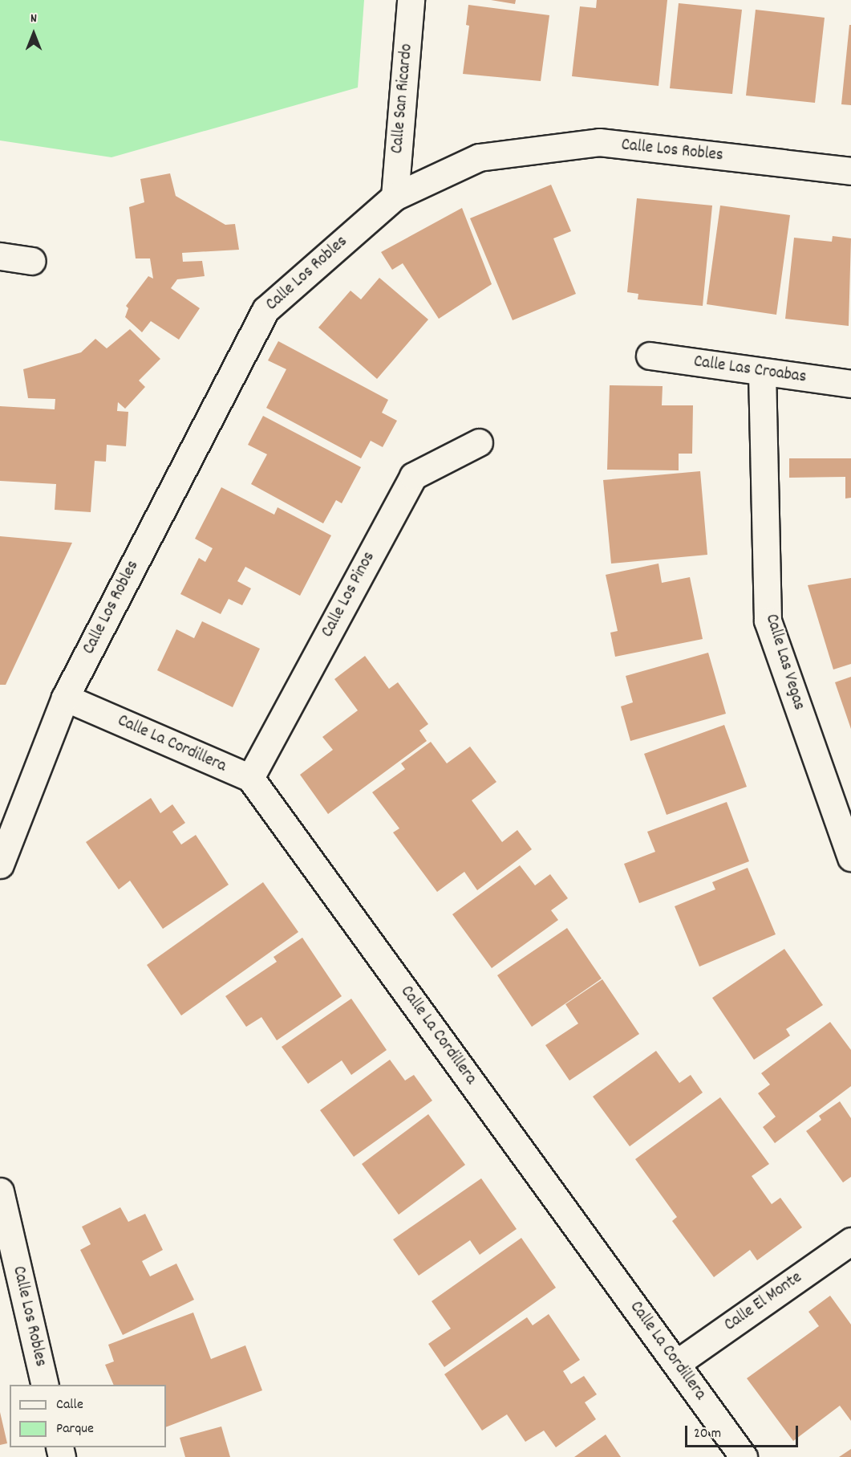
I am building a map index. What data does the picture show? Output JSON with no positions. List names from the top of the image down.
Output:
{
  "streets": {
    "street": [
      "Calle San Ricardo",
      "Calle Los Robles",
      "Calle Las Croabas",
      "Calle Los Pinos",
      "Calle Las Vegas",
      "Calle La Cordillera",
      "Calle El Monte"
    ]
  },
  "crossings": [
    ["Calle San Ricardo", "Calle Los Robles"],
    ["Calle Los Robles", "Calle La Cordillera"],
    ["Calle Las Croabas", "Calle Las Vegas"],
    ["Calle Los Pinos", "Calle La Cordillera"],
    ["Calle La Cordillera", "Calle El Monte"]
  ],
  "legend": ["Calle", "Parque"],
  "scale_bar": "20 m",
  "north": "top"
}
